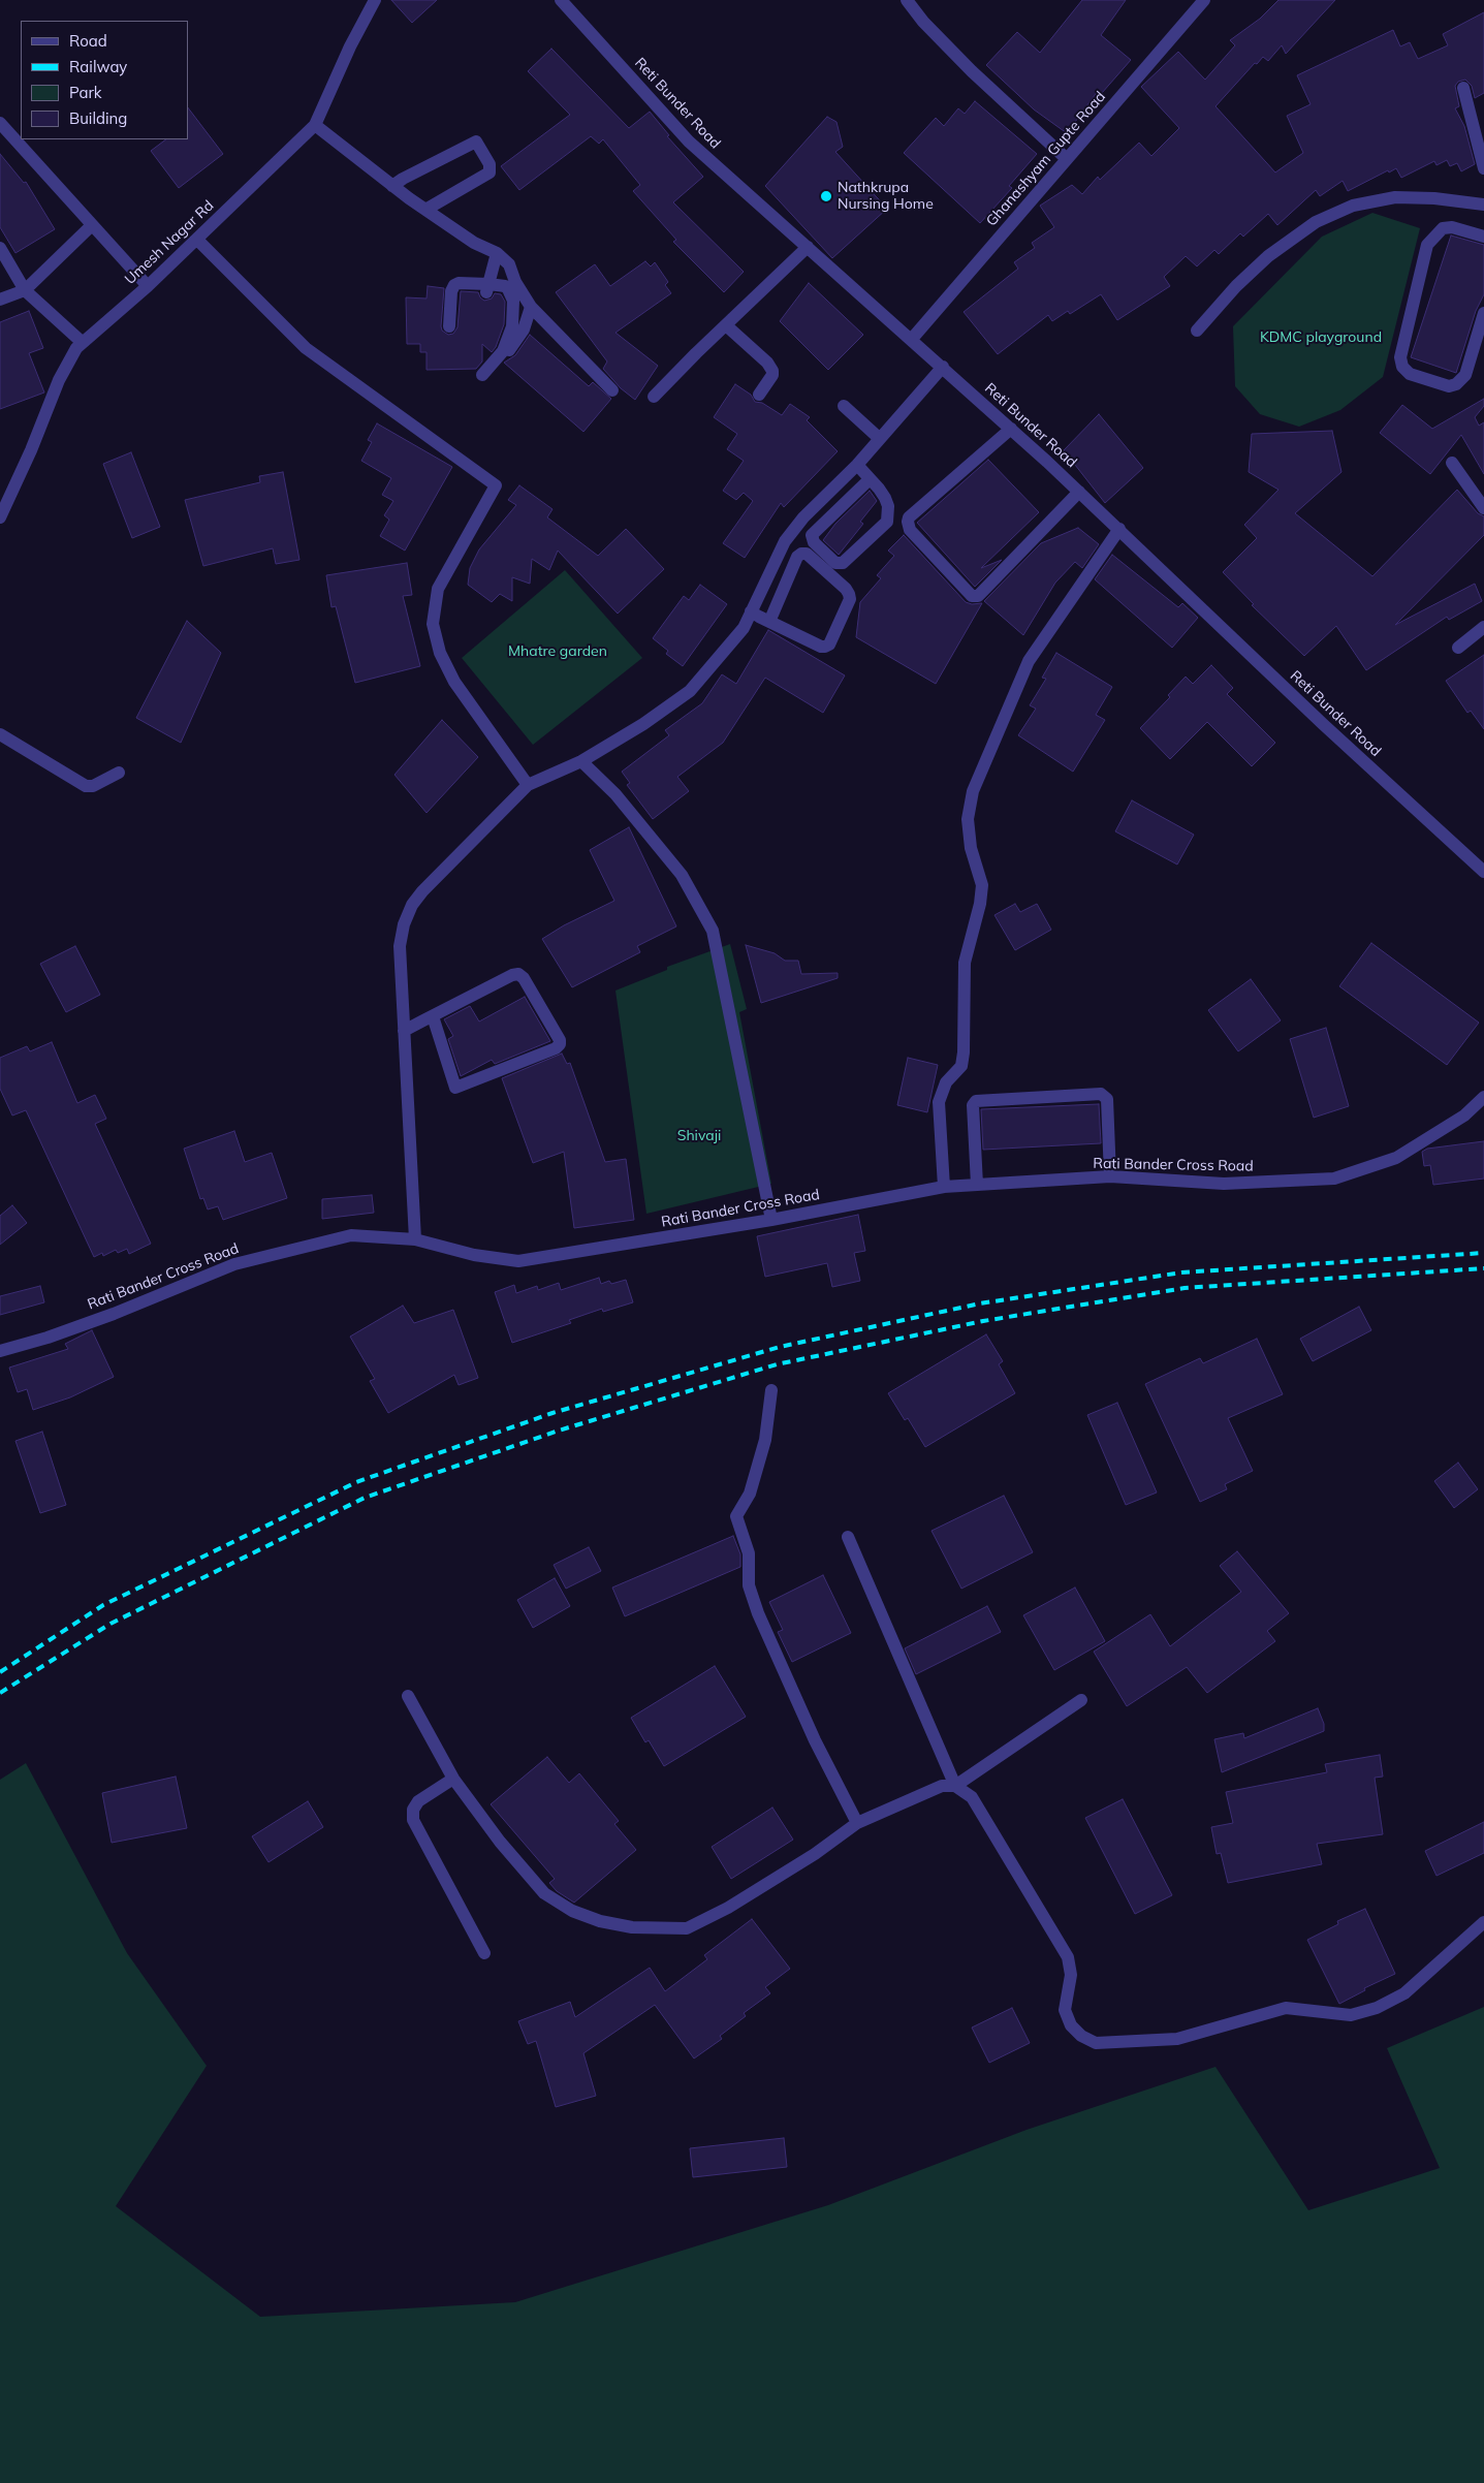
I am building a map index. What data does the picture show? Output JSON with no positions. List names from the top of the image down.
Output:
{
  "streets": {
    "street": [
      "Reti Bunder Road",
      "Ghanashyam Gupte Road",
      "Umesh Nagar Rd",
      "Rati Bander Cross Road"
    ]
  },
  "crossings": [
    ["Reti Bunder Road", "Ghanashyam Gupte Road"]
  ],
  "parks": ["KDMC playground", "Mhatre garden", "Shivaji"],
  "places": ["Nathkrupa Nursing Home"],
  "legend": [
    "Road",
    "Railway",
    "Park",
    "Building"
  ]
}
